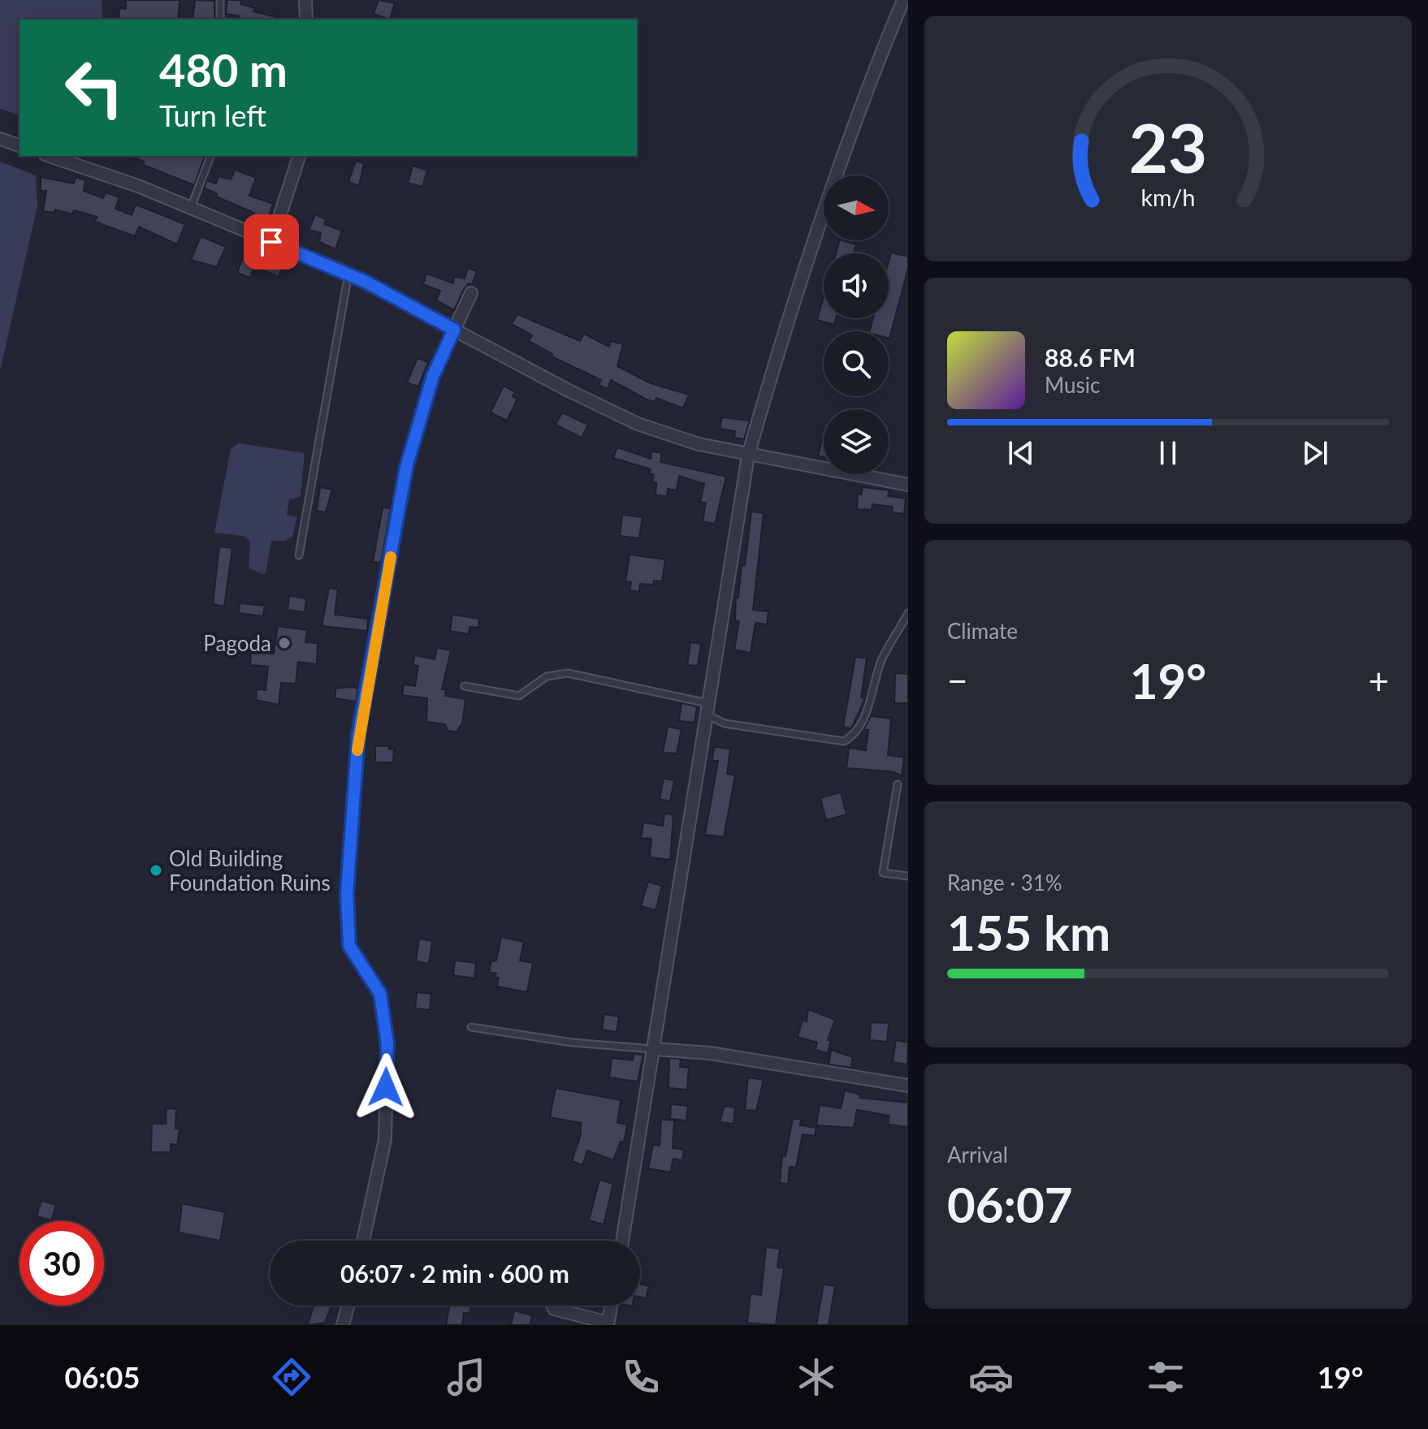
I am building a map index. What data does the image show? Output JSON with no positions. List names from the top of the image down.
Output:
{
  "places": ["Pagoda", "Old Building Foundation Ruins"],
  "north": "right",
  "page": {
    "turn": ["480 m", "Turn left"],
    "song": ["88.6 FM", "Music"],
    "tile": [
      "Climate",
      ["Range · 31%", "155 km"],
      ["Arrival", "06:07"]
    ],
    "heat": ["−", "19°", "+"],
    "limit": "30",
    "trip": "06:07 · 2 min · 600 m",
    "tabs": ["06:05", "19°"],
    "gauge": ["23", "km/h"]
  }
}
